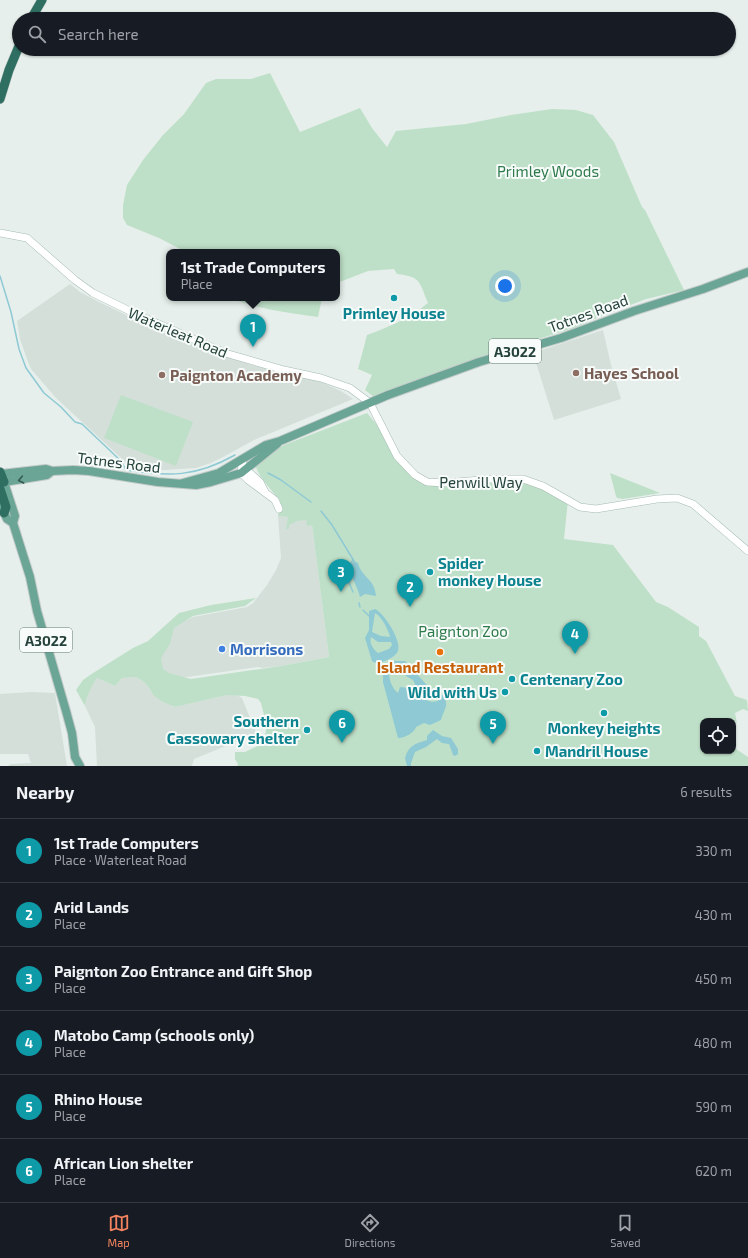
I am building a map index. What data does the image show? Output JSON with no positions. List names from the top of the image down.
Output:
{
  "streets": {
    "main road": ["Totnes Road", "A3022"],
    "street": ["Waterleat Road", "Penwill Way"]
  },
  "crossings": [
    ["Totnes Road", "Waterleat Road"],
    ["Totnes Road", "A3022"],
    ["Totnes Road", "Penwill Way"],
    ["Waterleat Road", "Penwill Way"]
  ],
  "parks": ["Primley Woods", "Paignton Zoo"],
  "places": [
    "Primley House",
    "Hayes School",
    "Paignton Academy",
    "Spider monkey House",
    "Morrisons",
    "Island Restaurant",
    "Centenary Zoo",
    "Wild with Us",
    "Monkey heights",
    "Southern Cassowary shelter",
    "Mandril House"
  ],
  "page": {
    "search": "Search here",
    "popup": ["1st Trade Computers", "Place"],
    "pins": [
      "1",
      "3",
      "2",
      "4",
      "6",
      "5"
    ],
    "heading": ["Nearby", "6 results"],
    "list": [
      {
        "mark": "1",
        "name": "1st Trade Computers",
        "note": "Place · Waterleat Road",
        "value": "330 m"
      },
      {
        "mark": "2",
        "name": "Arid Lands",
        "note": "Place",
        "value": "430 m"
      },
      {
        "mark": "3",
        "name": "Paignton Zoo Entrance and Gift Shop",
        "note": "Place",
        "value": "450 m"
      },
      {
        "mark": "4",
        "name": "Matobo Camp (schools only)",
        "note": "Place",
        "value": "480 m"
      },
      {
        "mark": "5",
        "name": "Rhino House",
        "note": "Place",
        "value": "590 m"
      },
      {
        "mark": "6",
        "name": "African Lion shelter",
        "note": "Place",
        "value": "620 m"
      }
    ],
    "nav": ["Map", "Directions", "Saved"]
  }
}
